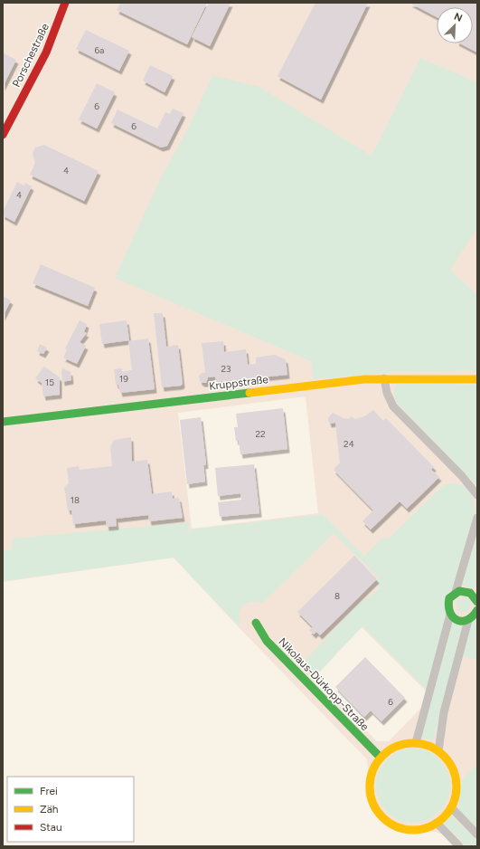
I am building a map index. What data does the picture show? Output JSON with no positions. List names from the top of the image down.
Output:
{
  "streets": {
    "street": ["Porschestraße", "Kruppstraße", "Nikolaus-Dürkopp-Straße"]
  },
  "house_numbers": [
    "6a",
    "6",
    "6",
    "4",
    "4",
    "23",
    "19",
    "15",
    "22",
    "24",
    "18",
    "8",
    "6"
  ],
  "legend": ["Frei", "Zäh", "Stau"],
  "north": "top right"
}
